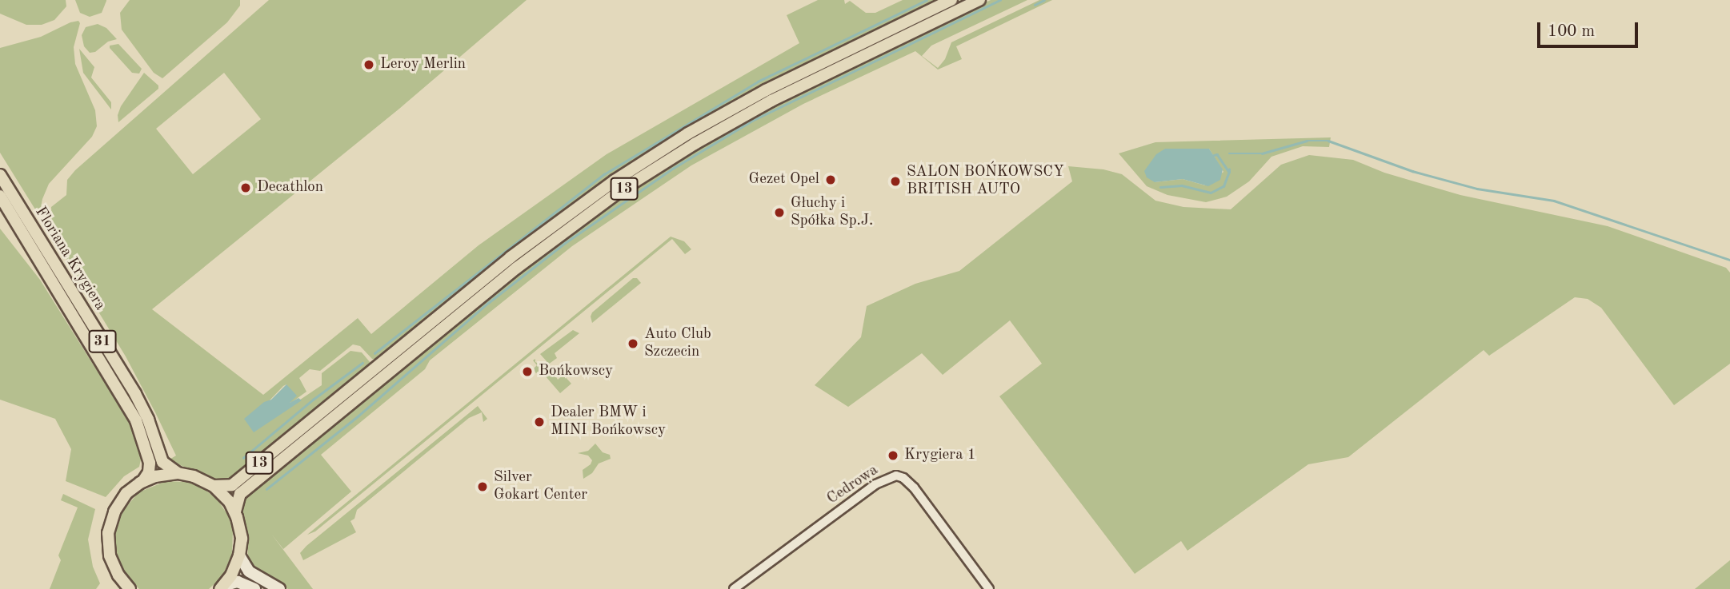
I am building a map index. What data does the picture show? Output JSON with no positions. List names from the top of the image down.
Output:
{
  "streets": {
    "main road": ["13", "Floriana Krygiera", "31"],
    "street": ["Cedrowa"]
  },
  "places": [
    "Leroy Merlin",
    "Gezet Opel",
    "SALON BOŃKOWSCY BRITISH AUTO",
    "Decathlon",
    "Głuchy i Spółka Sp.J.",
    "Auto Club Szczecin",
    "Bońkowscy",
    "Dealer BMW i MINI Bońkowscy",
    "Krygiera 1",
    "Silver Gokart Center"
  ],
  "scale_bar": "100 m"
}
